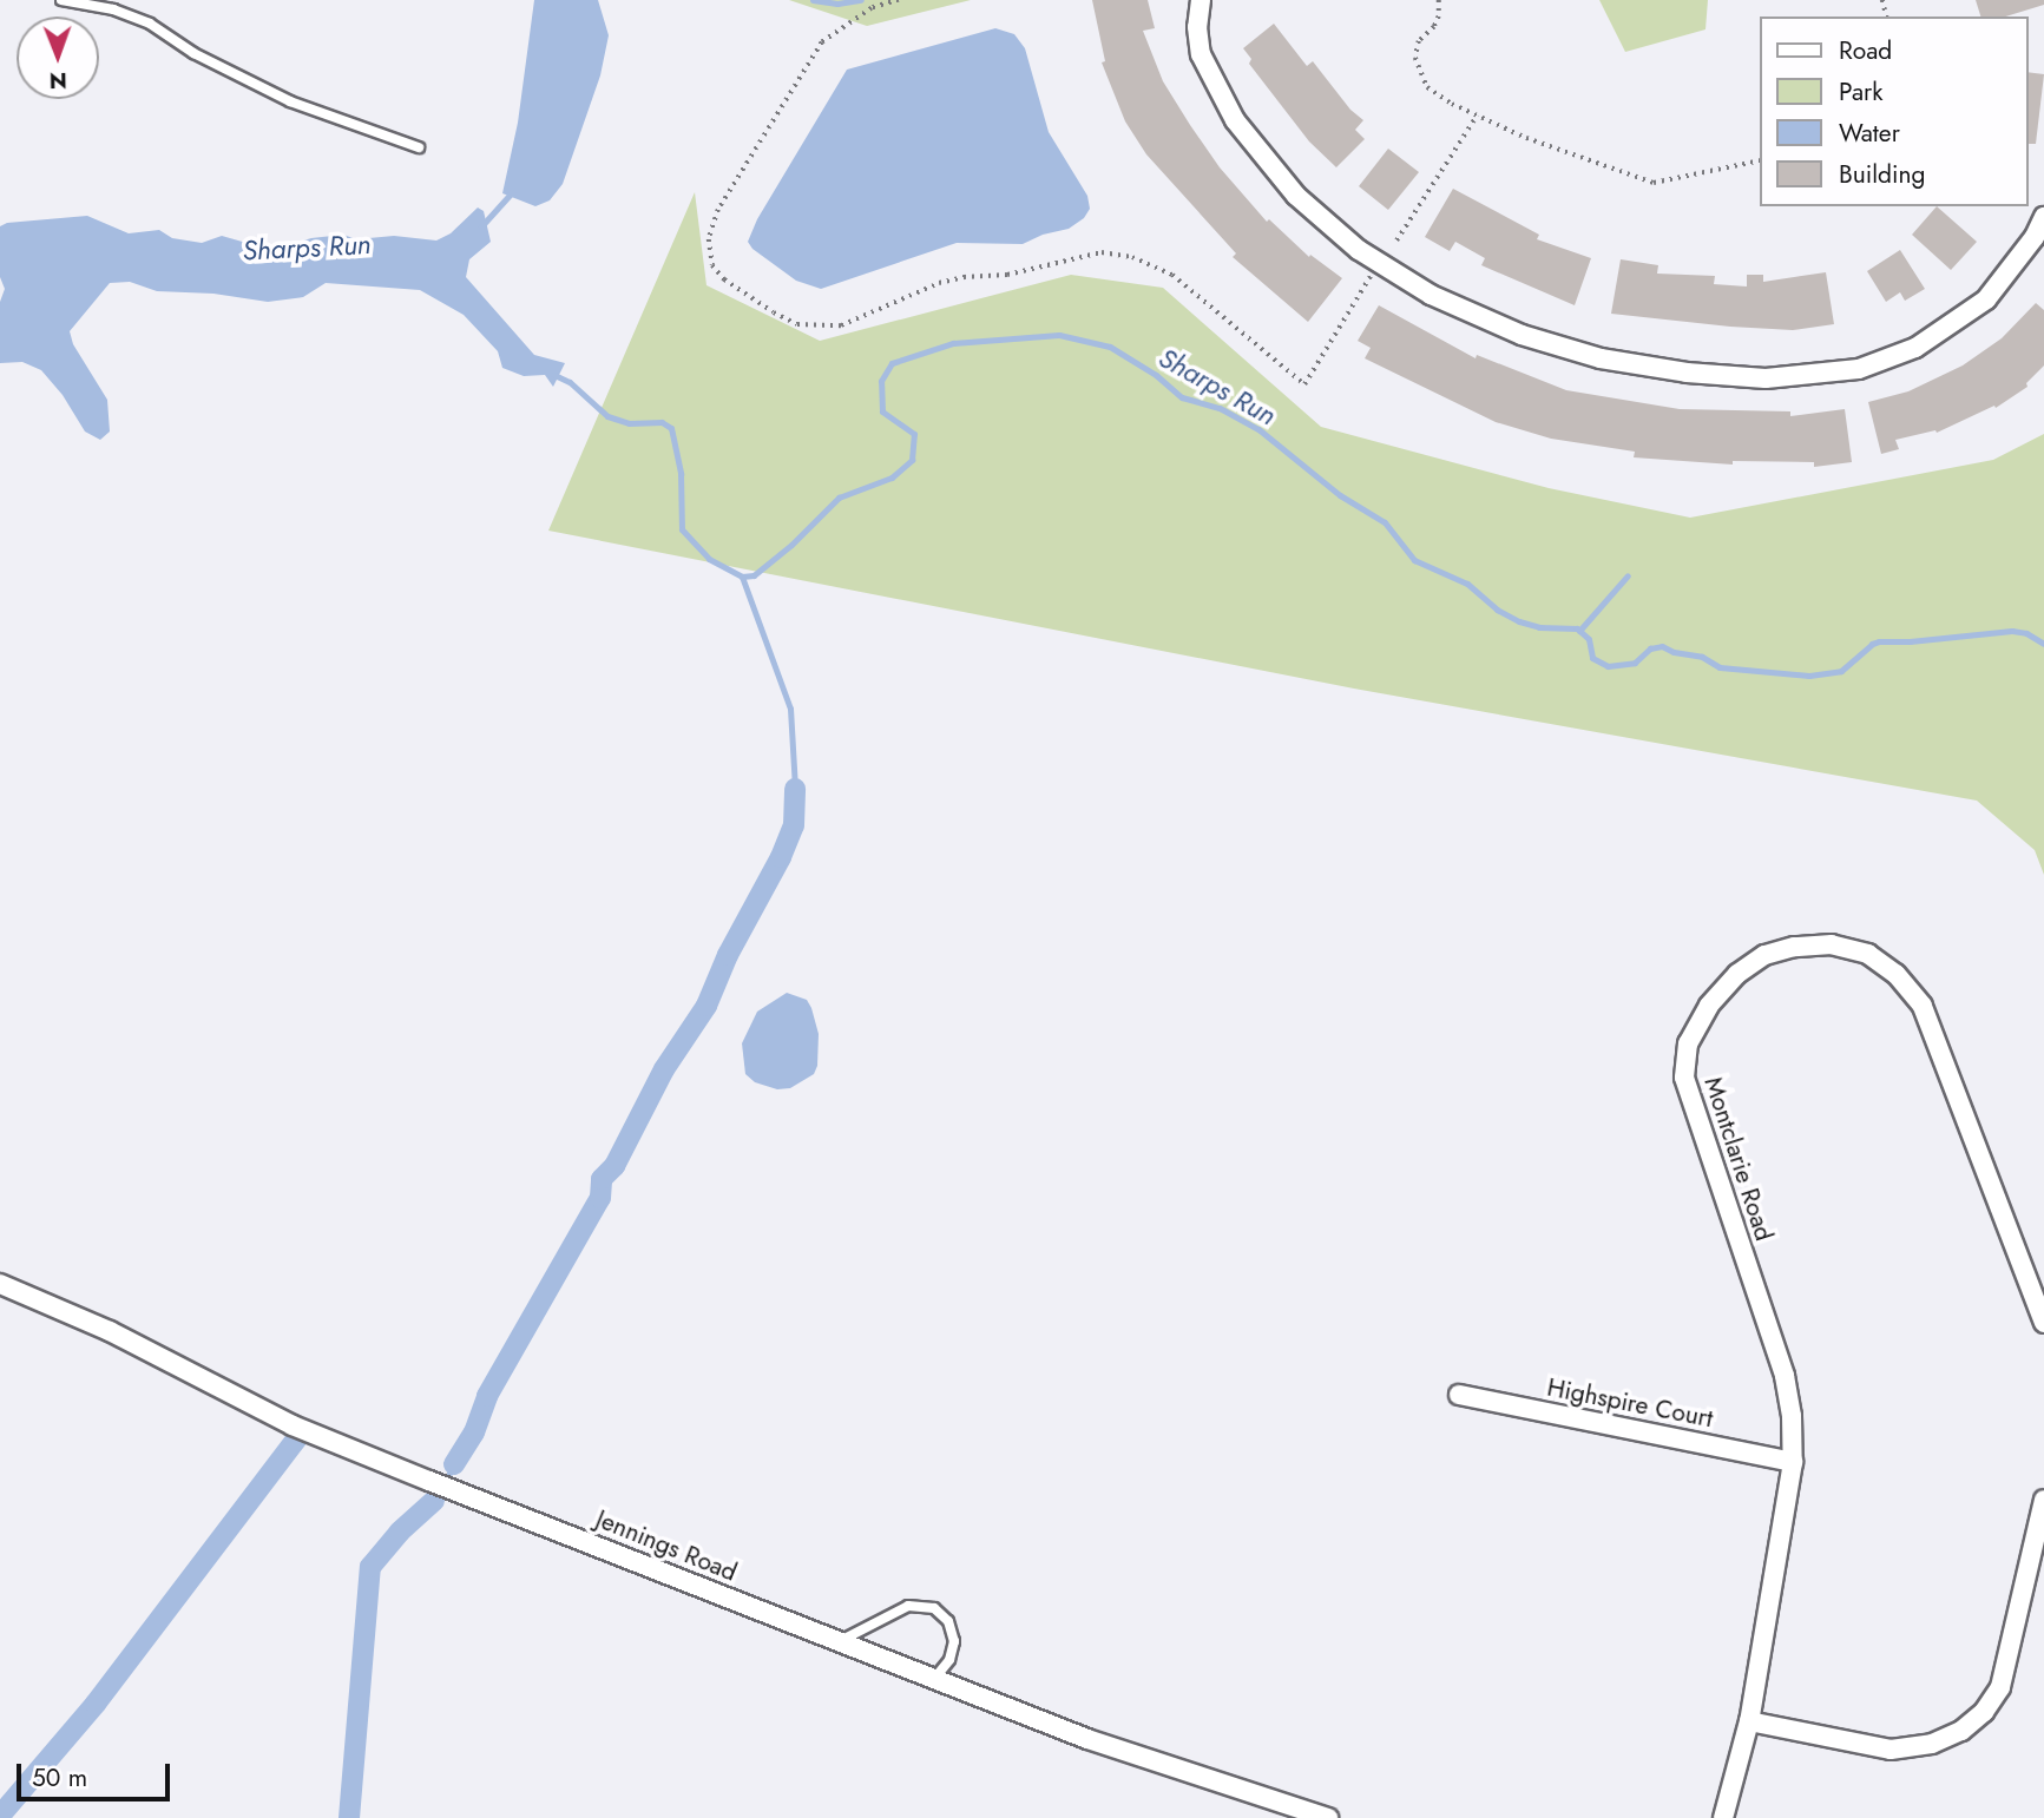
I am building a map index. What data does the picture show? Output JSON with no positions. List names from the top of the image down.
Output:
{
  "streets": {
    "street": ["Montclarie Road", "Highspire Court", "Jennings Road"]
  },
  "crossings": [
    ["Montclarie Road", "Highspire Court"]
  ],
  "water": ["Sharps Run"],
  "legend": [
    "Road",
    "Park",
    "Water",
    "Building"
  ],
  "scale_bar": "50 m",
  "north": "bottom"
}
